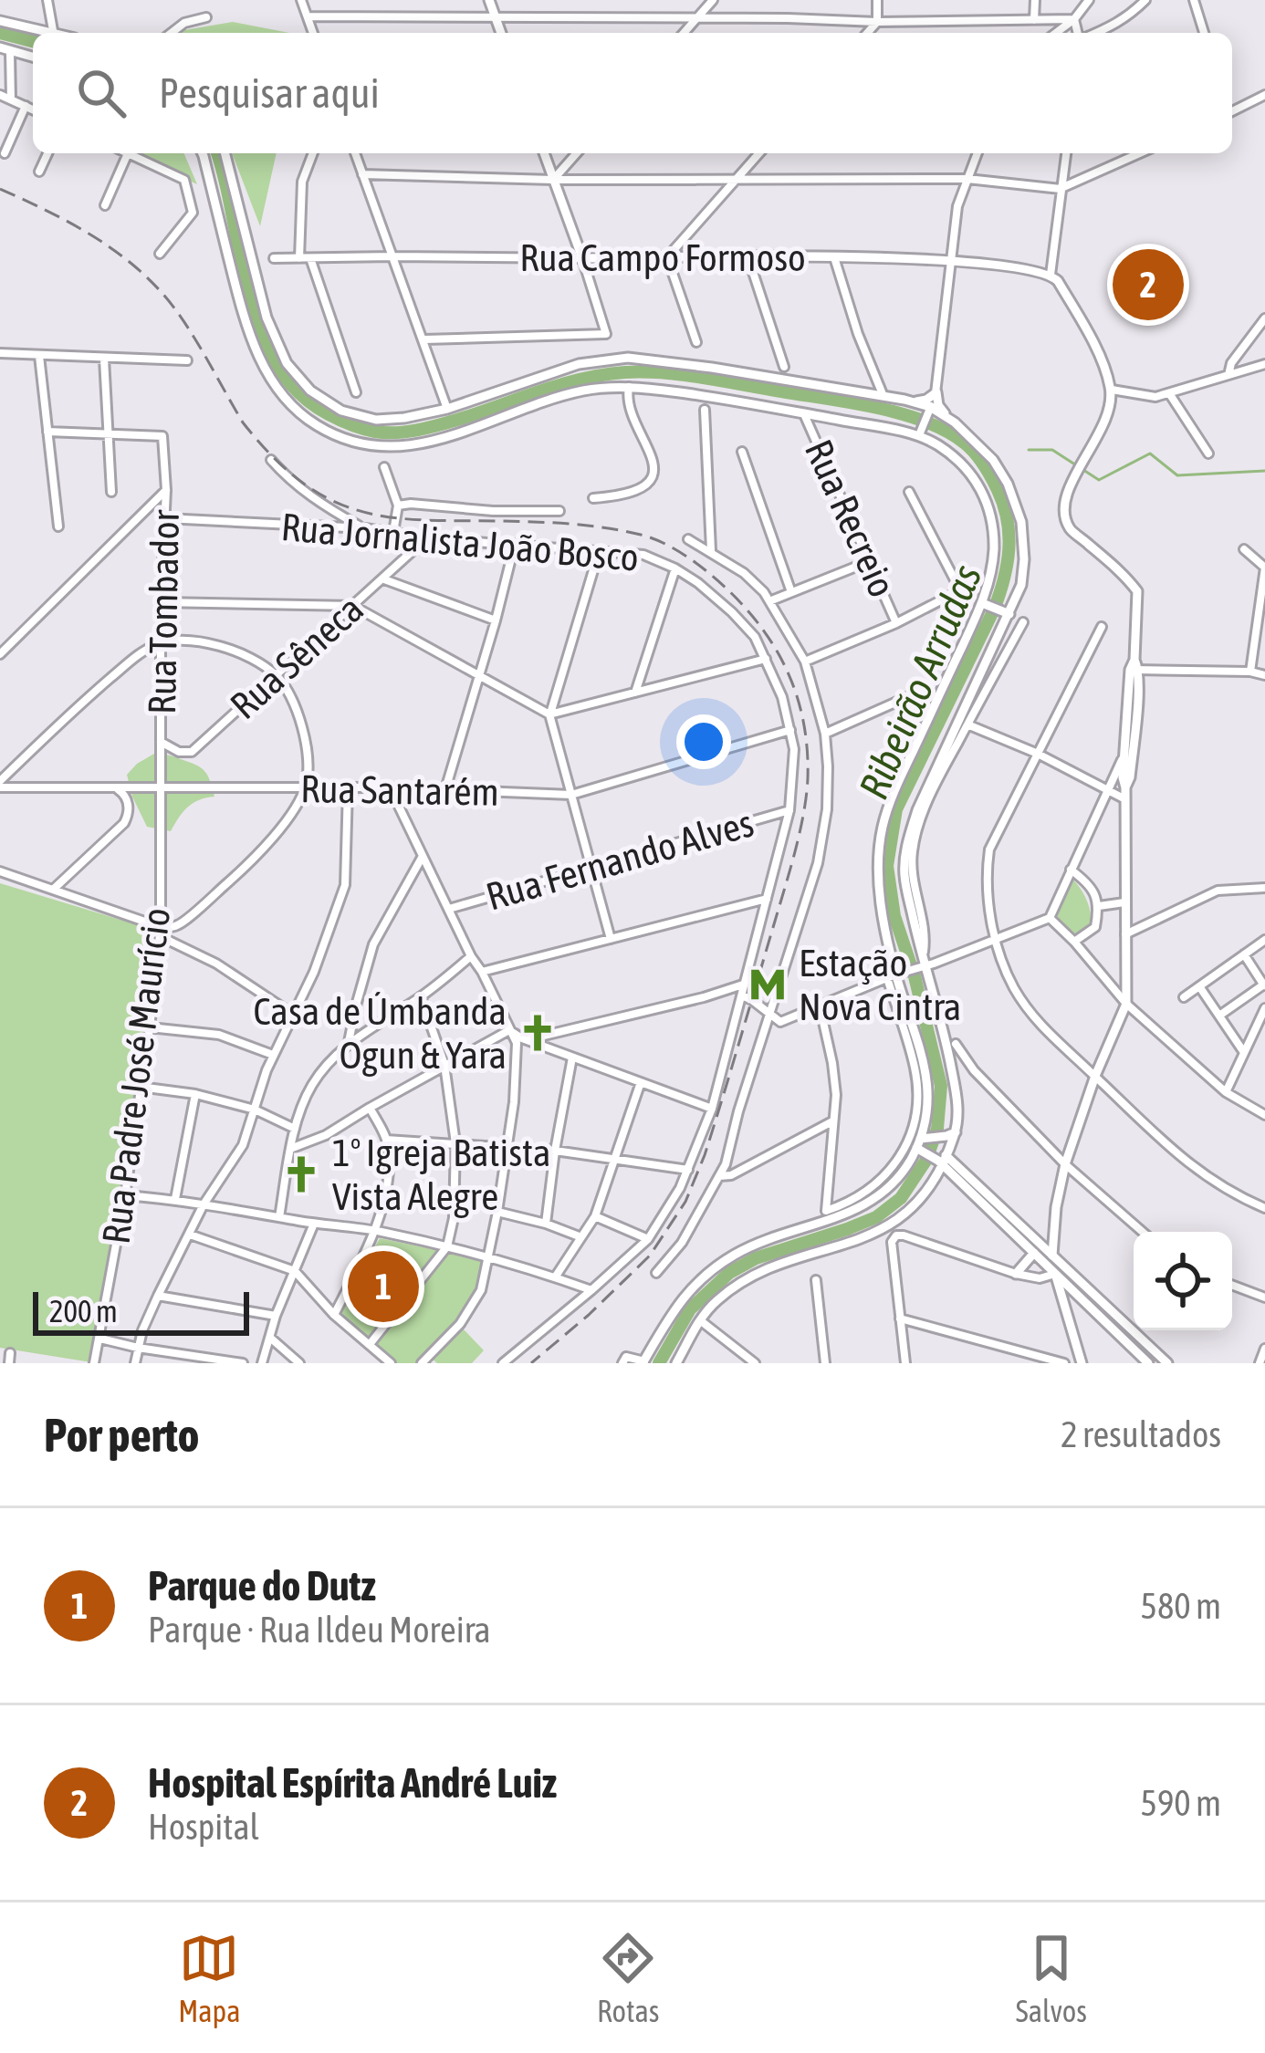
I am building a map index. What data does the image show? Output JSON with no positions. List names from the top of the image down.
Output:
{
  "streets": {
    "main road": ["Rua Campo Formoso"],
    "street": [
      "Rua Recreio",
      "Rua Jornalista João Bosco",
      "Rua Tombador",
      "Rua Sêneca",
      "Rua Santarém",
      "Rua Fernando Alves",
      "Rua Padre José Maurício"
    ]
  },
  "crossings": [
    ["Rua Jornalista João Bosco", "Rua Tombador"],
    ["Rua Jornalista João Bosco", "Rua Sêneca"],
    ["Rua Jornalista João Bosco", "Rua Santarém"],
    ["Rua Jornalista João Bosco", "Rua Fernando Alves"],
    ["Rua Tombador", "Rua Sêneca"],
    ["Rua Tombador", "Rua Santarém"],
    ["Rua Tombador", "Rua Padre José Maurício"],
    ["Rua Santarém", "Rua Padre José Maurício"]
  ],
  "water": ["Ribeirão Arrudas"],
  "places": {
    "metro station": ["Estação Nova Cintra"],
    "church": ["Casa de Úmbanda Ogun & Yara", "1º Igreja Batista Vista Alegre"]
  },
  "scale_bar": "200 m",
  "page": {
    "search": "Pesquisar aqui",
    "pins": ["2", "1"],
    "scale": "200 m",
    "heading": ["Por perto", "2 resultados"],
    "list": [
      {
        "mark": "1",
        "name": "Parque do Dutz",
        "note": "Parque · Rua Ildeu Moreira",
        "value": "580 m"
      },
      {
        "mark": "2",
        "name": "Hospital Espírita André Luiz",
        "note": "Hospital",
        "value": "590 m"
      }
    ],
    "nav": ["Mapa", "Rotas", "Salvos"]
  }
}
